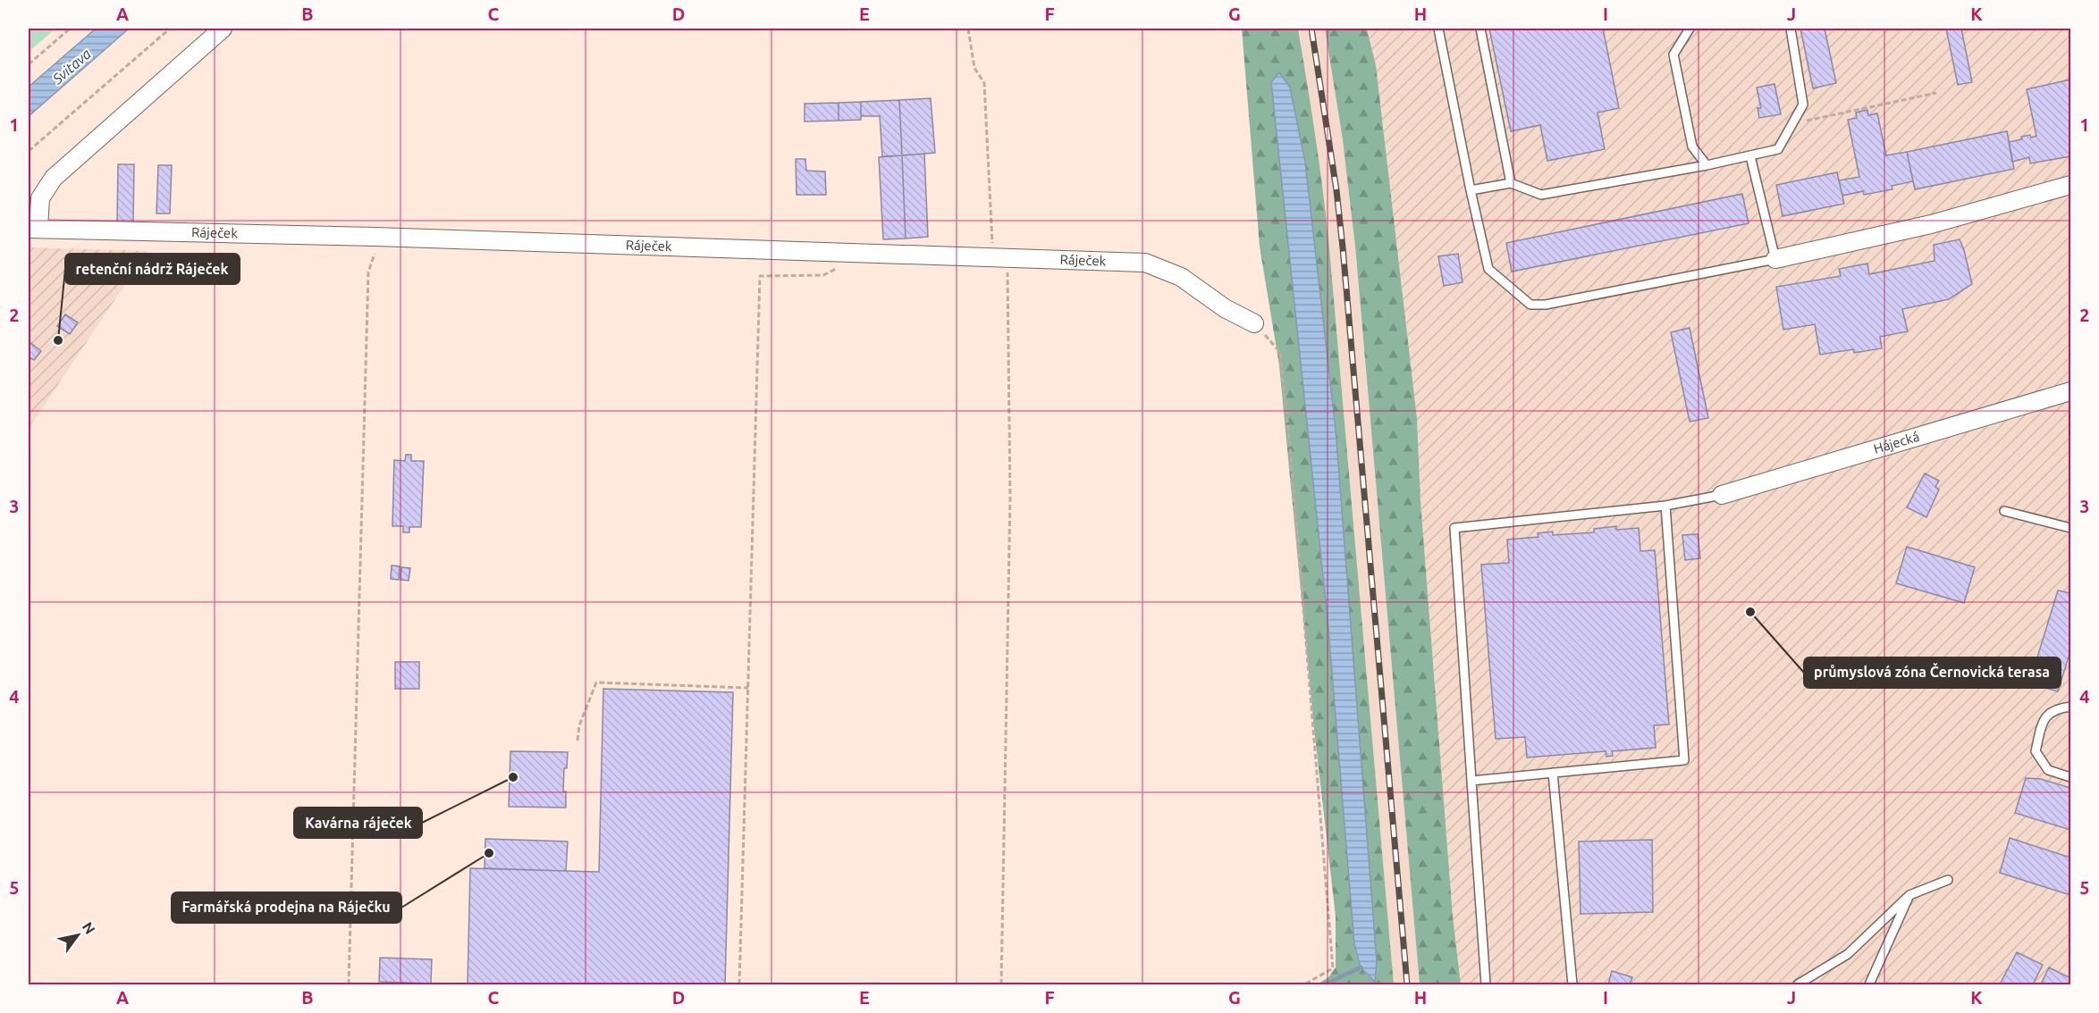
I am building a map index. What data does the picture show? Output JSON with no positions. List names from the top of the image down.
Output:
{
  "streets": {
    "street": ["Ráječek", "Hájecká"]
  },
  "water": ["Svitava"],
  "places": [
    "retenční nádrž Ráječek",
    "průmyslová zóna Černovická terasa",
    "Kavárna ráječek",
    "Farmářská prodejna na Ráječku"
  ],
  "north": "top right",
  "grid": {
    "columns": [
      "A",
      "B",
      "C",
      "D",
      "E",
      "F",
      "G",
      "H",
      "I",
      "J",
      "K"
    ],
    "rows": [
      "1",
      "2",
      "3",
      "4",
      "5"
    ]
  }
}
